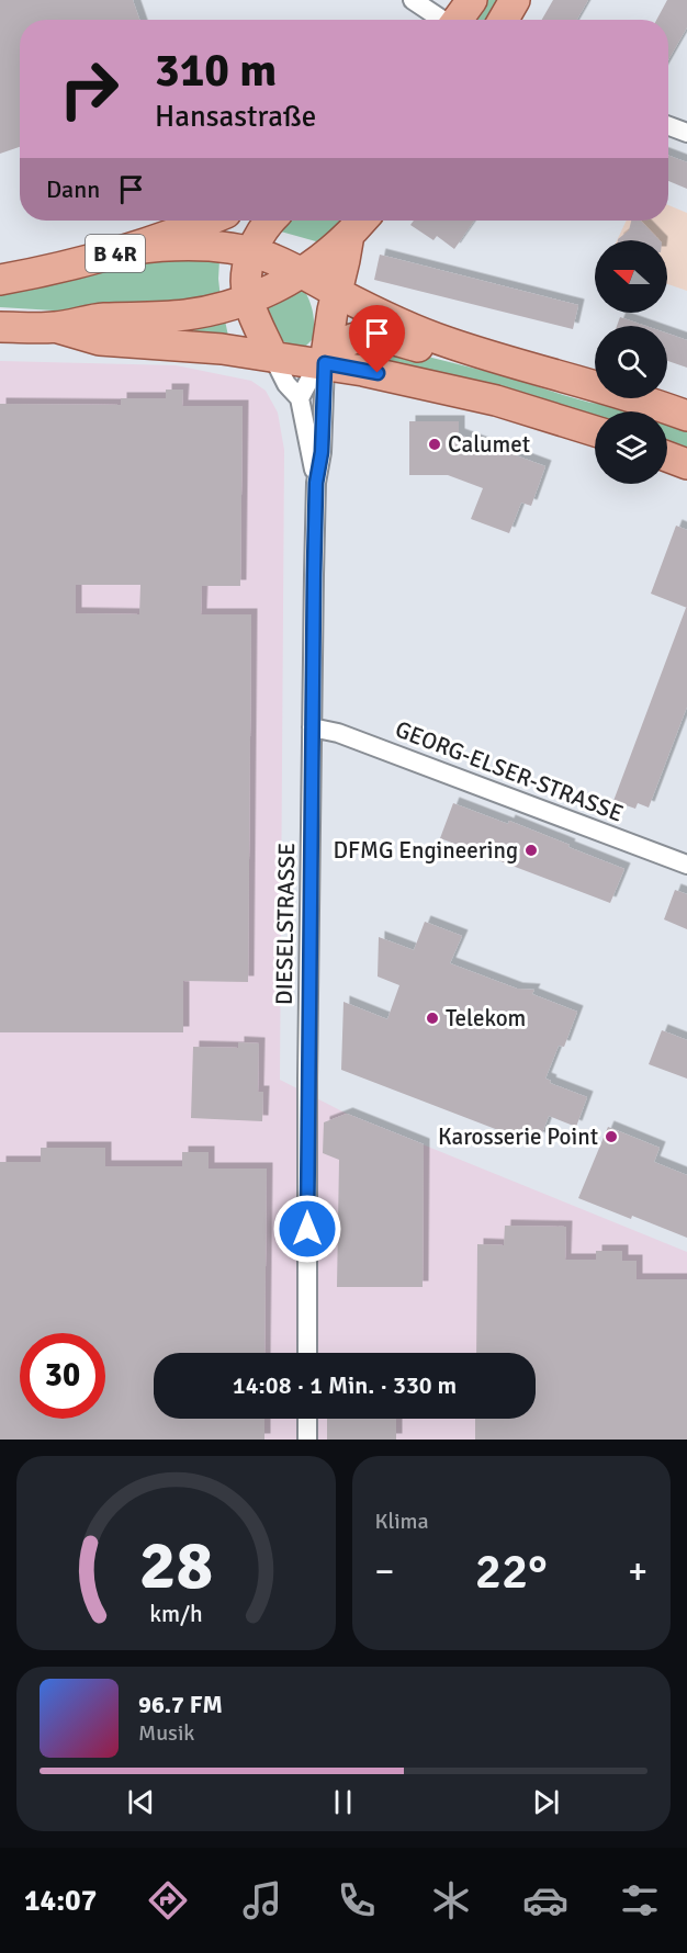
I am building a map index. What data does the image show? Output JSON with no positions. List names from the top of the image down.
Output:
{
  "streets": {
    "main road": ["B 4R"],
    "street": ["GEORG-ELSER-STRASSE", "DIESELSTRASSE"]
  },
  "crossings": [
    ["GEORG-ELSER-STRASSE", "DIESELSTRASSE"]
  ],
  "places": [
    "Calumet",
    "DFMG Engineering",
    "Telekom",
    "Karosserie Point"
  ],
  "north": "left",
  "page": {
    "turn": ["310 m", "Hansastraße"],
    "then": "Dann",
    "limit": "30",
    "trip": "14:08 · 1 Min. · 330 m",
    "tile": "Klima",
    "heat": ["−", "22°", "+"],
    "song": ["96.7 FM", "Musik"],
    "tabs": "14:07",
    "gauge": ["28", "km/h"]
  }
}
